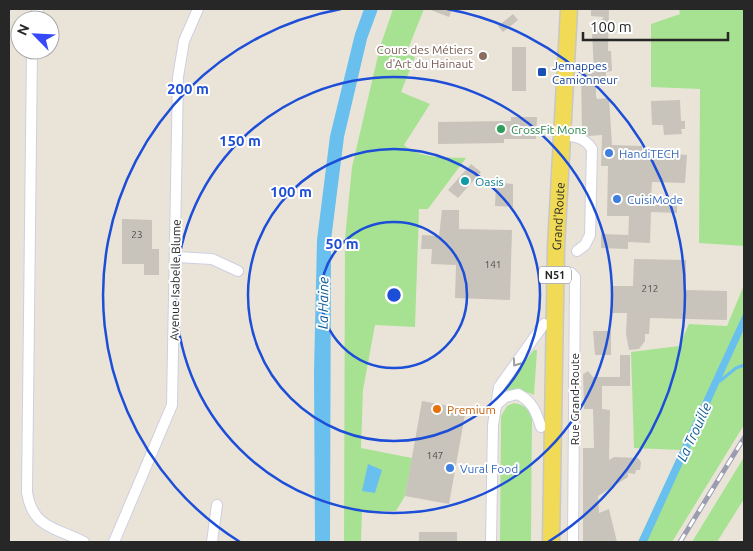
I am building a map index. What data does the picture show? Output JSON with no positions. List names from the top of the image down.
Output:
{
  "streets": {
    "main road": ["Grand'Route", "N51"],
    "street": ["Avenue Isabelle Blume", "Rue Grand-Route"]
  },
  "crossings": [
    ["Grand'Route", "Rue Grand-Route"]
  ],
  "water": ["La Haine", "La Trouille"],
  "places": {
    "other": [
      "Cours des Métiers d'Art du Hainaut",
      "CrossFit Mons",
      "HandiTECH",
      "Oasis",
      "CuisiMode",
      "Premium",
      "Vural Food"
    ],
    "transit": ["Jemappes Camionneur"]
  },
  "house_numbers": [
    "23",
    "141",
    "212",
    "147"
  ],
  "scale_bar": "100 m",
  "north": "top left",
  "rings": [
    "200 m",
    "150 m",
    "100 m",
    "50 m"
  ]
}
